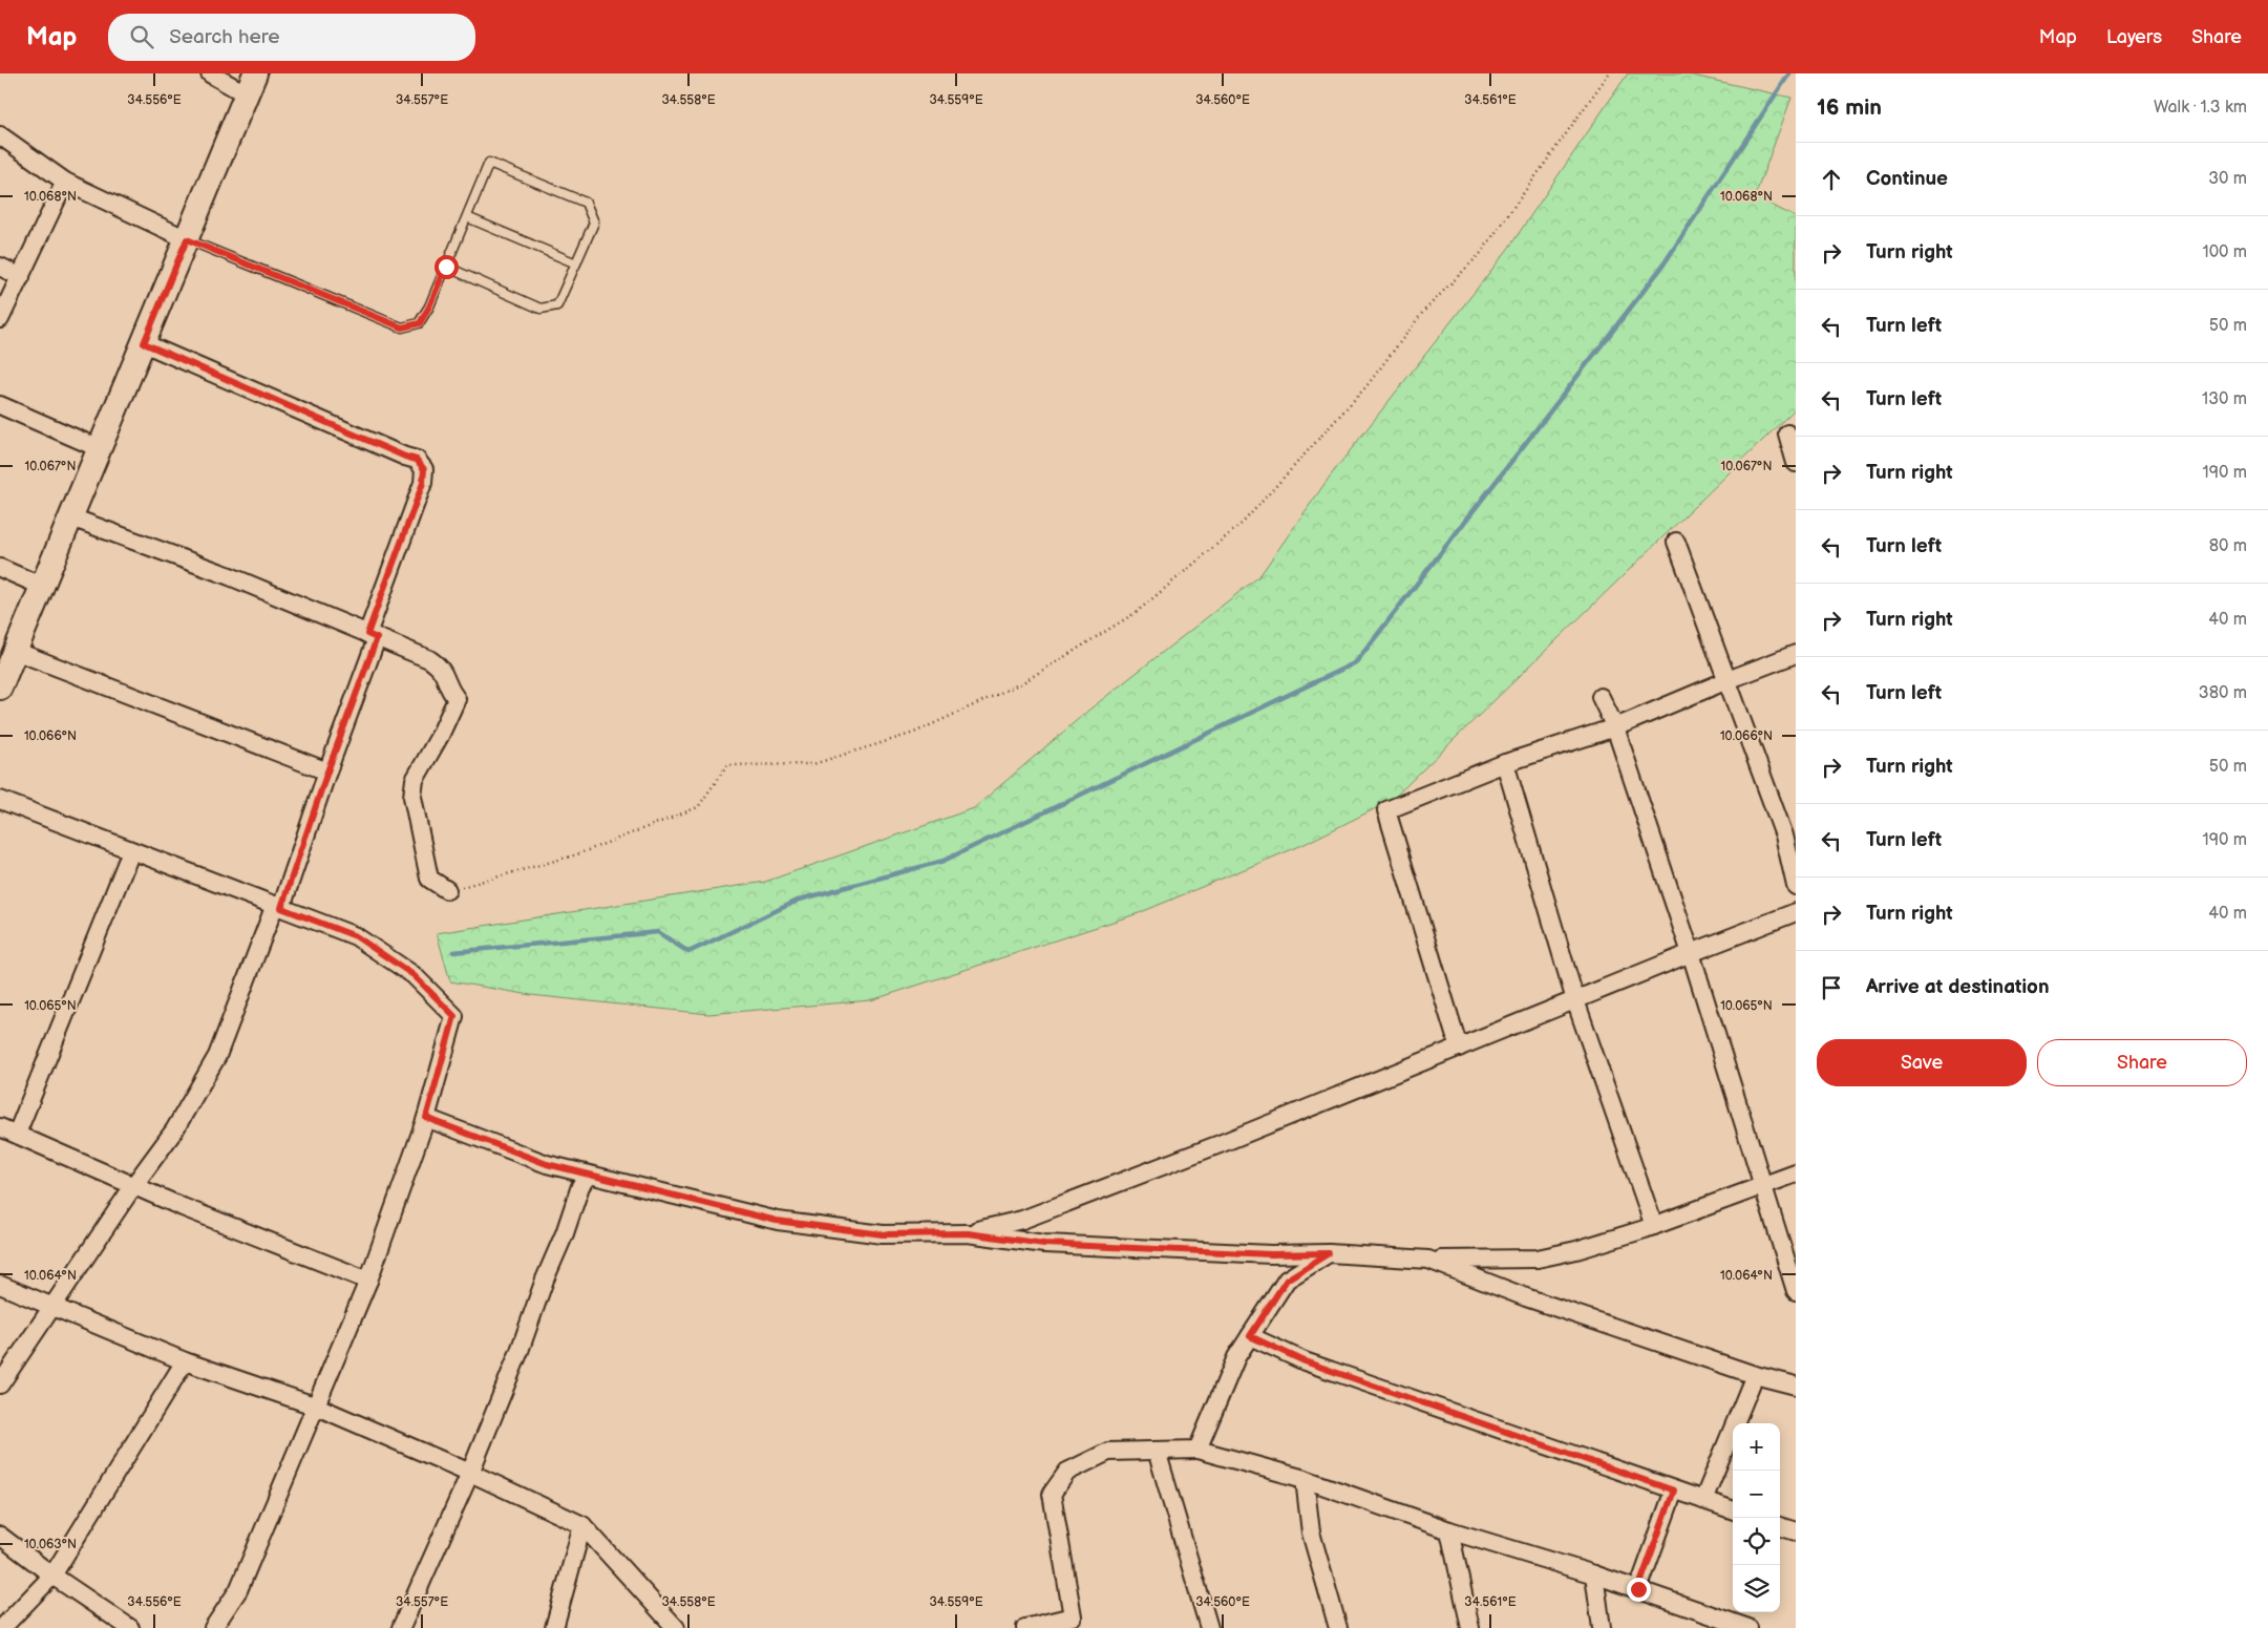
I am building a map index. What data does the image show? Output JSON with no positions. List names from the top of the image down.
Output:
{
  "page": {
    "header": "Map",
    "search": "Search here",
    "nav": ["Map", "Layers", "Share"],
    "heading": ["16 min", "Walk · 1.3 km"],
    "list": [
      ["Continue", "30 m"],
      ["Turn right", "100 m"],
      ["Turn left", "50 m"],
      ["Turn left", "130 m"],
      ["Turn right", "190 m"],
      ["Turn left", "80 m"],
      ["Turn right", "40 m"],
      ["Turn left", "380 m"],
      ["Turn right", "50 m"],
      ["Turn left", "190 m"],
      ["Turn right", "40 m"],
      "Arrive at destination"
    ],
    "buttons": ["Save", "Share"],
    "map_buttons": ["+", "−"]
  },
  "coordinates": [
    "34.556°E",
    "34.557°E",
    "34.558°E",
    "34.559°E",
    "34.560°E",
    "34.561°E",
    "10.068°N",
    "10.067°N",
    "10.066°N",
    "10.065°N",
    "10.064°N",
    "10.063°N"
  ]
}
